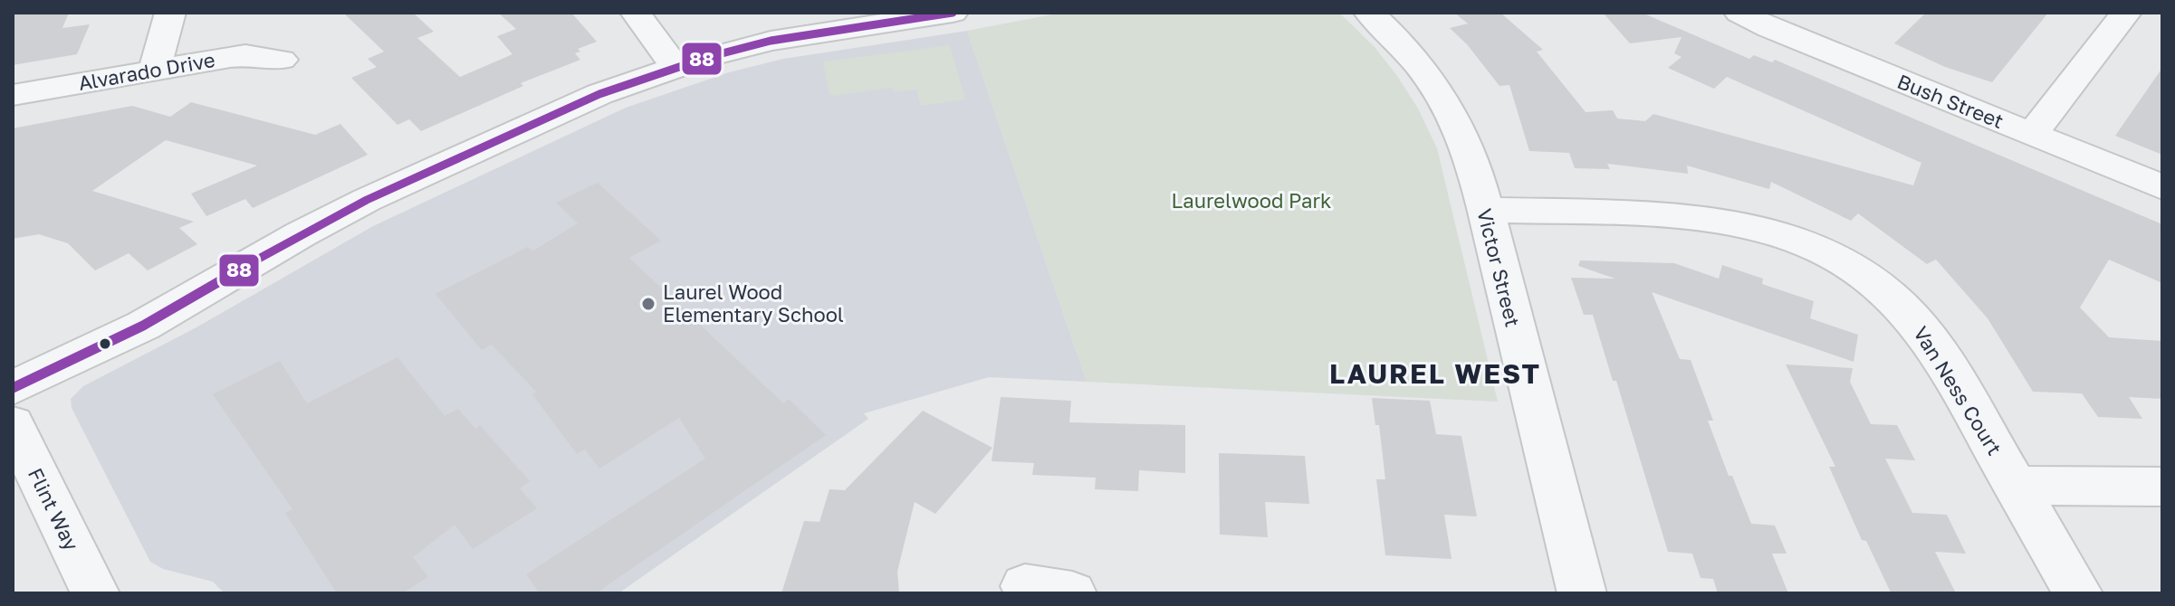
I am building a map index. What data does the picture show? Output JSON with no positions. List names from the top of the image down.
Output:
{
  "streets": {
    "street": [
      "Alvarado Drive",
      "Bush Street",
      "Victor Street",
      "Van Ness Court",
      "Flint Way"
    ]
  },
  "crossings": [
    ["Victor Street", "Van Ness Court"]
  ],
  "districts": ["LAUREL WEST"],
  "parks": ["Laurelwood Park"],
  "places": ["Laurel Wood Elementary School"],
  "lines": ["transit line 88"]
}
